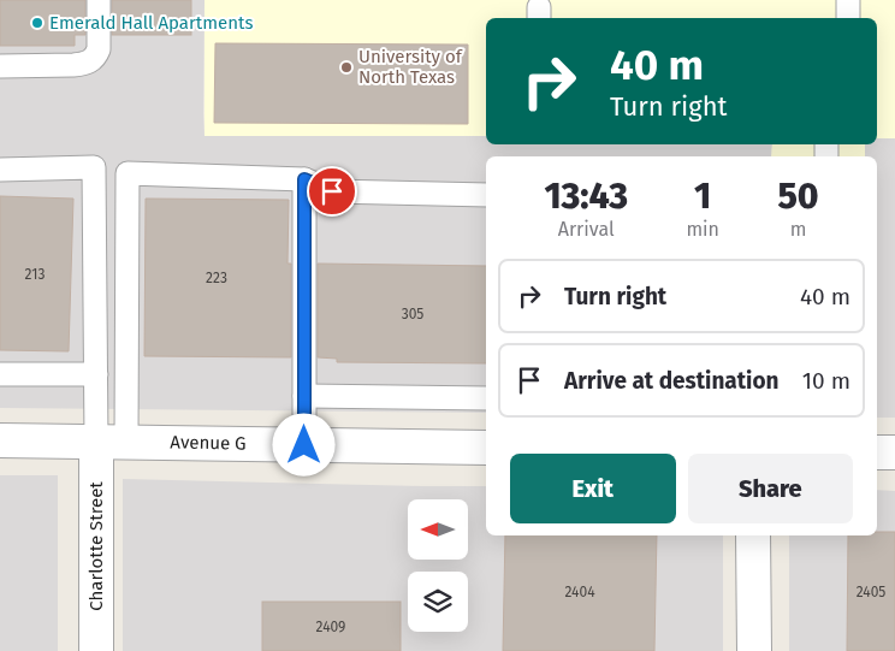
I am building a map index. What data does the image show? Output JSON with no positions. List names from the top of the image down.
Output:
{
  "streets": {
    "street": ["Avenue G", "Charlotte Street"]
  },
  "crossings": [
    ["Avenue G", "Charlotte Street"]
  ],
  "places": ["Emerald Hall Apartments", "University of North Texas"],
  "house_numbers": [
    "213",
    "223",
    "305",
    "2404",
    "2405",
    "2409"
  ],
  "north": "left",
  "page": {
    "turn": ["40 m", "Turn right"],
    "eta": [
      "13:43",
      "Arrival",
      "1",
      "min",
      "50",
      "m"
    ],
    "list": [
      {
        "name": "Turn right",
        "value": "40 m"
      },
      {
        "name": "Arrive at destination",
        "value": "10 m"
      }
    ],
    "buttons": ["Exit", "Share"]
  }
}
